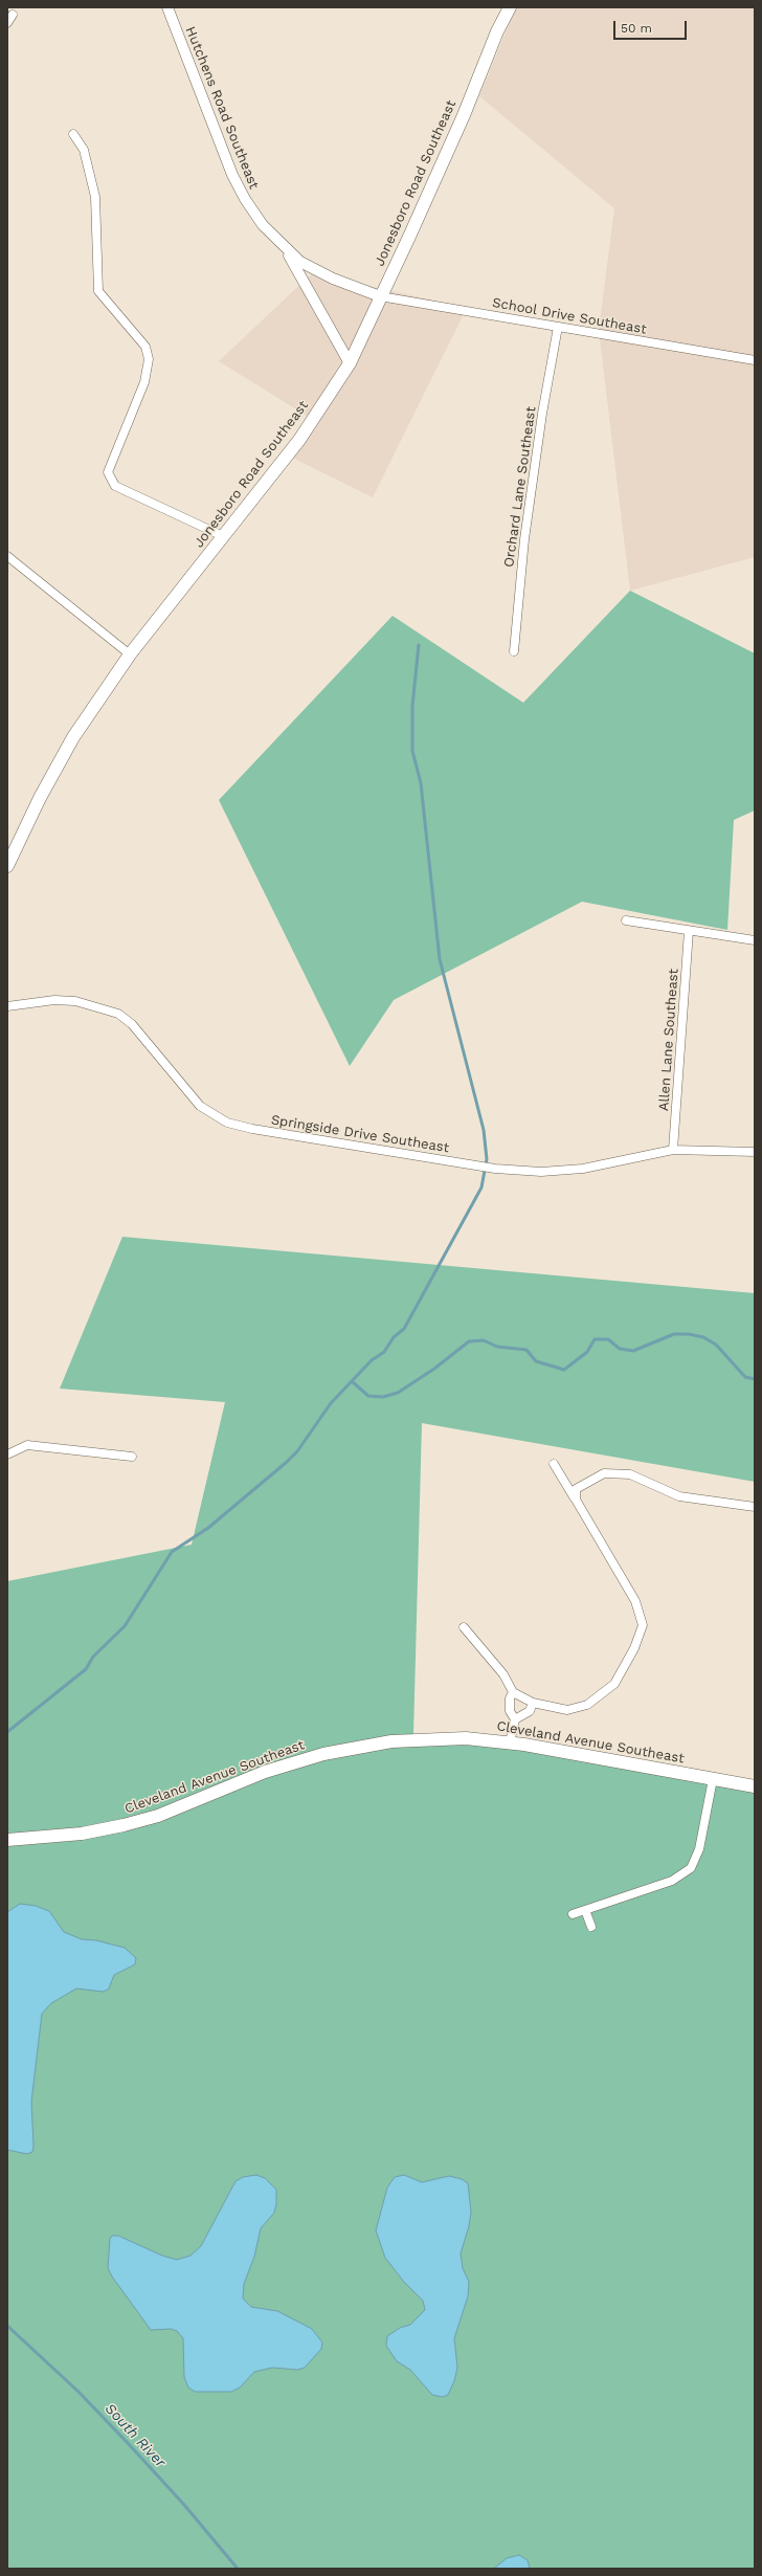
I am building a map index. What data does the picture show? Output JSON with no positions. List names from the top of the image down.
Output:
{
  "streets": {
    "main road": ["Jonesboro Road Southeast", "Cleveland Avenue Southeast"],
    "street": [
      "Hutchens Road Southeast",
      "School Drive Southeast",
      "Orchard Lane Southeast",
      "Allen Lane Southeast",
      "Springside Drive Southeast"
    ]
  },
  "crossings": [
    ["Hutchens Road Southeast", "Jonesboro Road Southeast"],
    ["Hutchens Road Southeast", "School Drive Southeast"],
    ["Jonesboro Road Southeast", "School Drive Southeast"],
    ["School Drive Southeast", "Orchard Lane Southeast"],
    ["Allen Lane Southeast", "Springside Drive Southeast"]
  ],
  "water": ["South River"],
  "scale_bar": "50 m"
}
